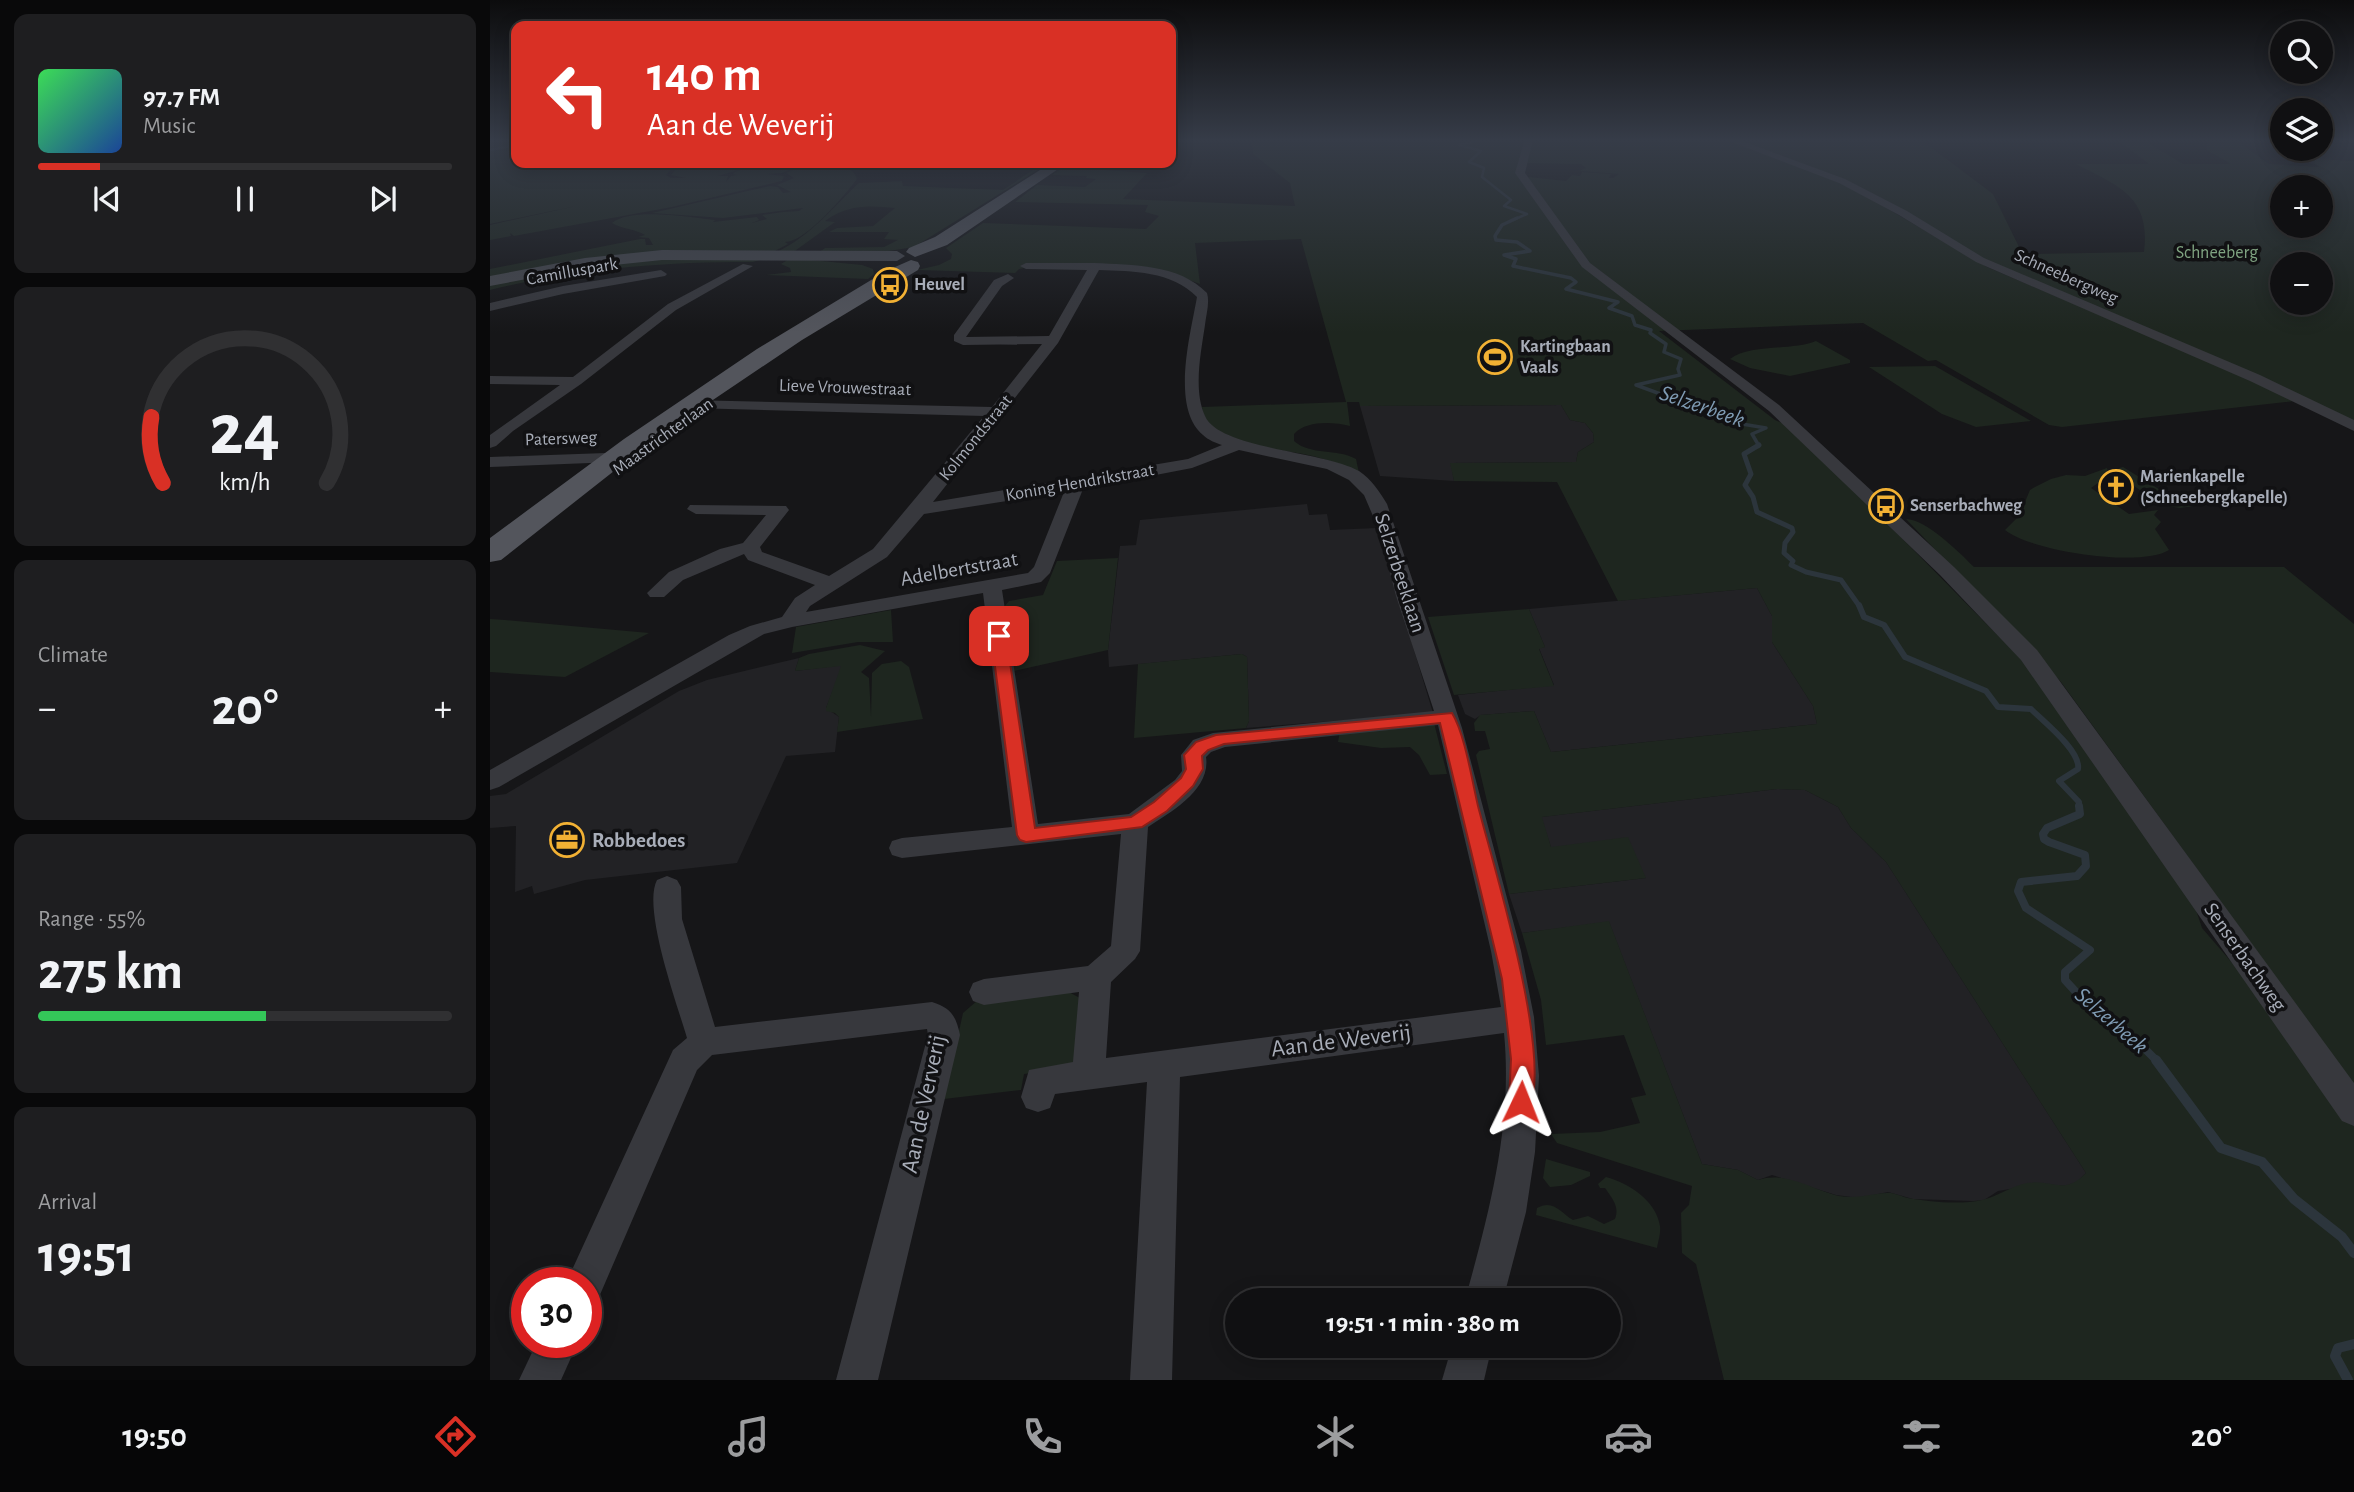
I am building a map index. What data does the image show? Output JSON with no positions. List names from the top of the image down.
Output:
{
  "streets": {
    "main road": ["Maastrichterlaan"],
    "street": [
      "Camilluspark",
      "Schneebergweg",
      "Lieve Vrouwestraat",
      "Kolmondstraat",
      "Patersweg",
      "Koning Hendrikstraat",
      "Adelbertstraat",
      "Selzerbeeklaan",
      "Senserbachweg",
      "Aan de Weverij",
      "Aan de Ververij"
    ]
  },
  "crossings": [
    ["Lieve Vrouwestraat", "Maastrichterlaan"],
    ["Lieve Vrouwestraat", "Kolmondstraat"],
    ["Maastrichterlaan", "Patersweg"],
    ["Kolmondstraat", "Koning Hendrikstraat"],
    ["Kolmondstraat", "Adelbertstraat"],
    ["Kolmondstraat", "Selzerbeeklaan"],
    ["Koning Hendrikstraat", "Adelbertstraat"],
    ["Koning Hendrikstraat", "Selzerbeeklaan"],
    ["Selzerbeeklaan", "Aan de Weverij"]
  ],
  "water": ["Selzerbeek"],
  "parks": ["Schneeberg"],
  "places": {
    "bus stop": ["Heuvel", "Senserbachweg"],
    "sports": ["Kartingbaan Vaals"],
    "church": ["Marienkapelle (Schneebergkapelle)"],
    "office": ["Robbedoes"]
  },
  "page": {
    "map_buttons": ["+", "−"],
    "turn": ["140 m", "Aan de Weverij"],
    "song": ["97.7 FM", "Music"],
    "tile": [
      "Climate",
      ["Range · 55%", "275 km"],
      ["Arrival", "19:51"]
    ],
    "heat": ["−", "20°", "+"],
    "limit": "30",
    "trip": "19:51 · 1 min · 380 m",
    "tabs": ["19:50", "20°"],
    "gauge": ["24", "km/h"]
  }
}
